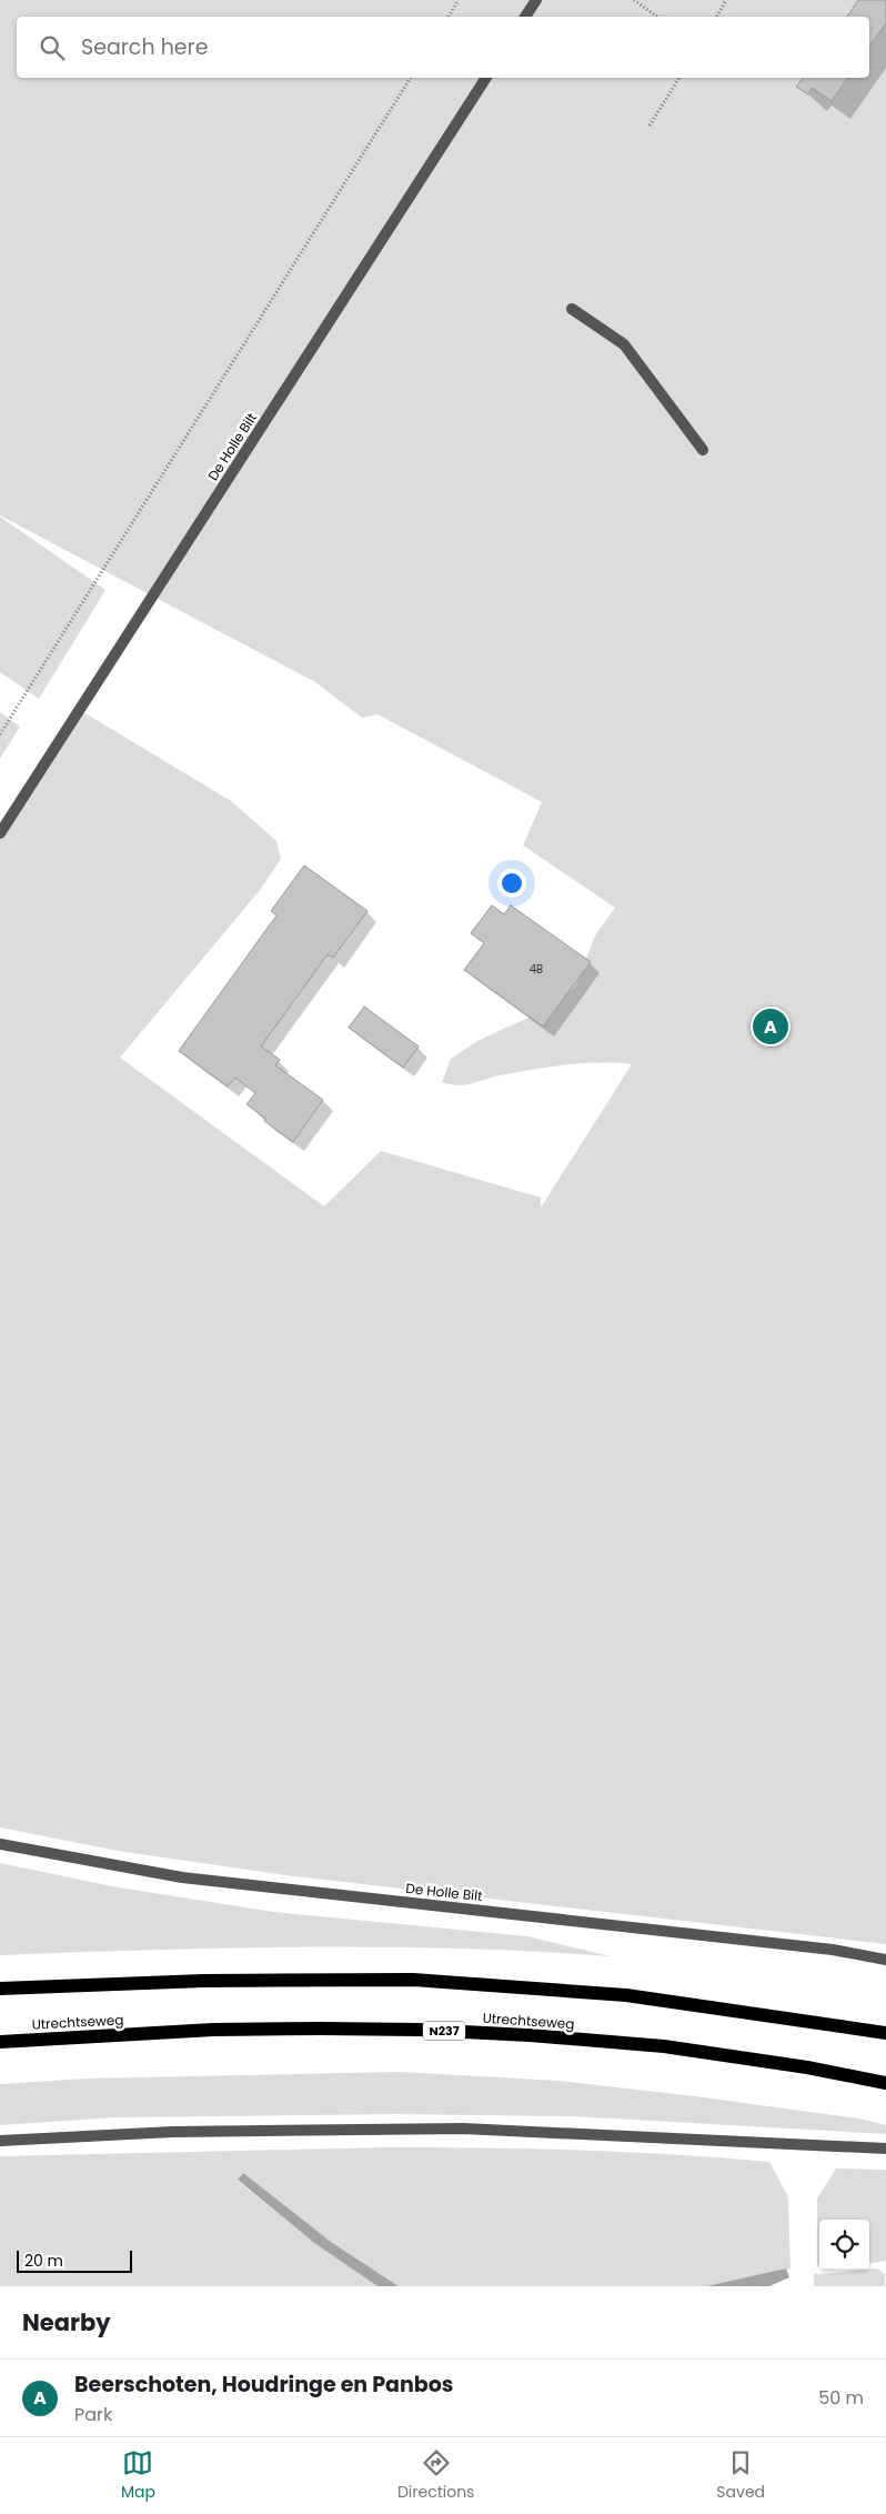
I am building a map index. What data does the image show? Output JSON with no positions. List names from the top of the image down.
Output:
{
  "streets": {
    "main road": ["Utrechtseweg", "N237"],
    "street": ["De Holle Bilt"]
  },
  "house_numbers": ["4B"],
  "scale_bar": "20 m",
  "page": {
    "search": "Search here",
    "pins": "A",
    "scale": "20 m",
    "heading": "Nearby",
    "list": [
      {
        "mark": "A",
        "name": "Beerschoten, Houdringe en Panbos",
        "note": "Park",
        "value": "50 m"
      }
    ],
    "nav": ["Map", "Directions", "Saved"]
  }
}
